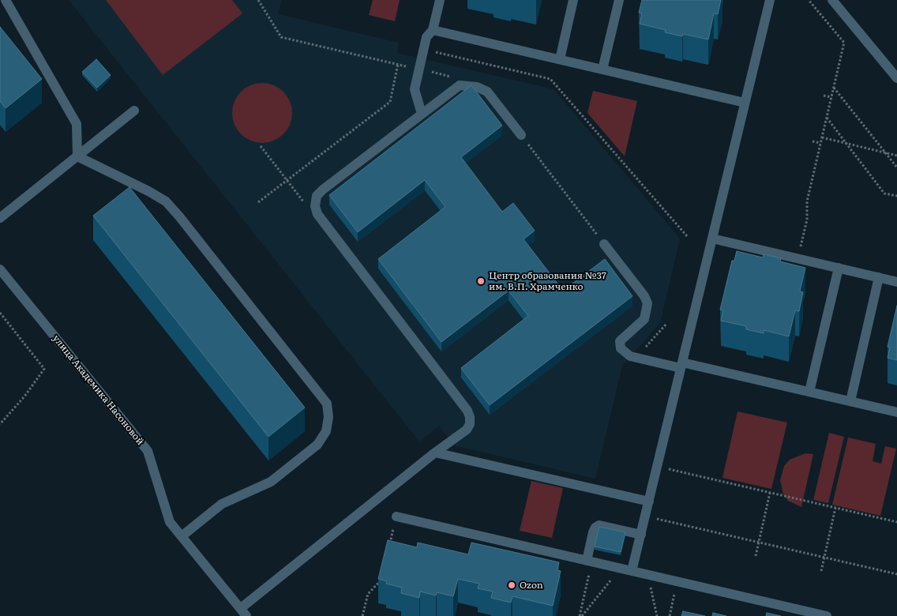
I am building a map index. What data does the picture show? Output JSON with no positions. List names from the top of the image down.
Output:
{
  "streets": {
    "street": ["улица Академика Насоновой"]
  },
  "places": ["Центр образования №37 им. В.П. Храмченко", "Ozon"]
}
